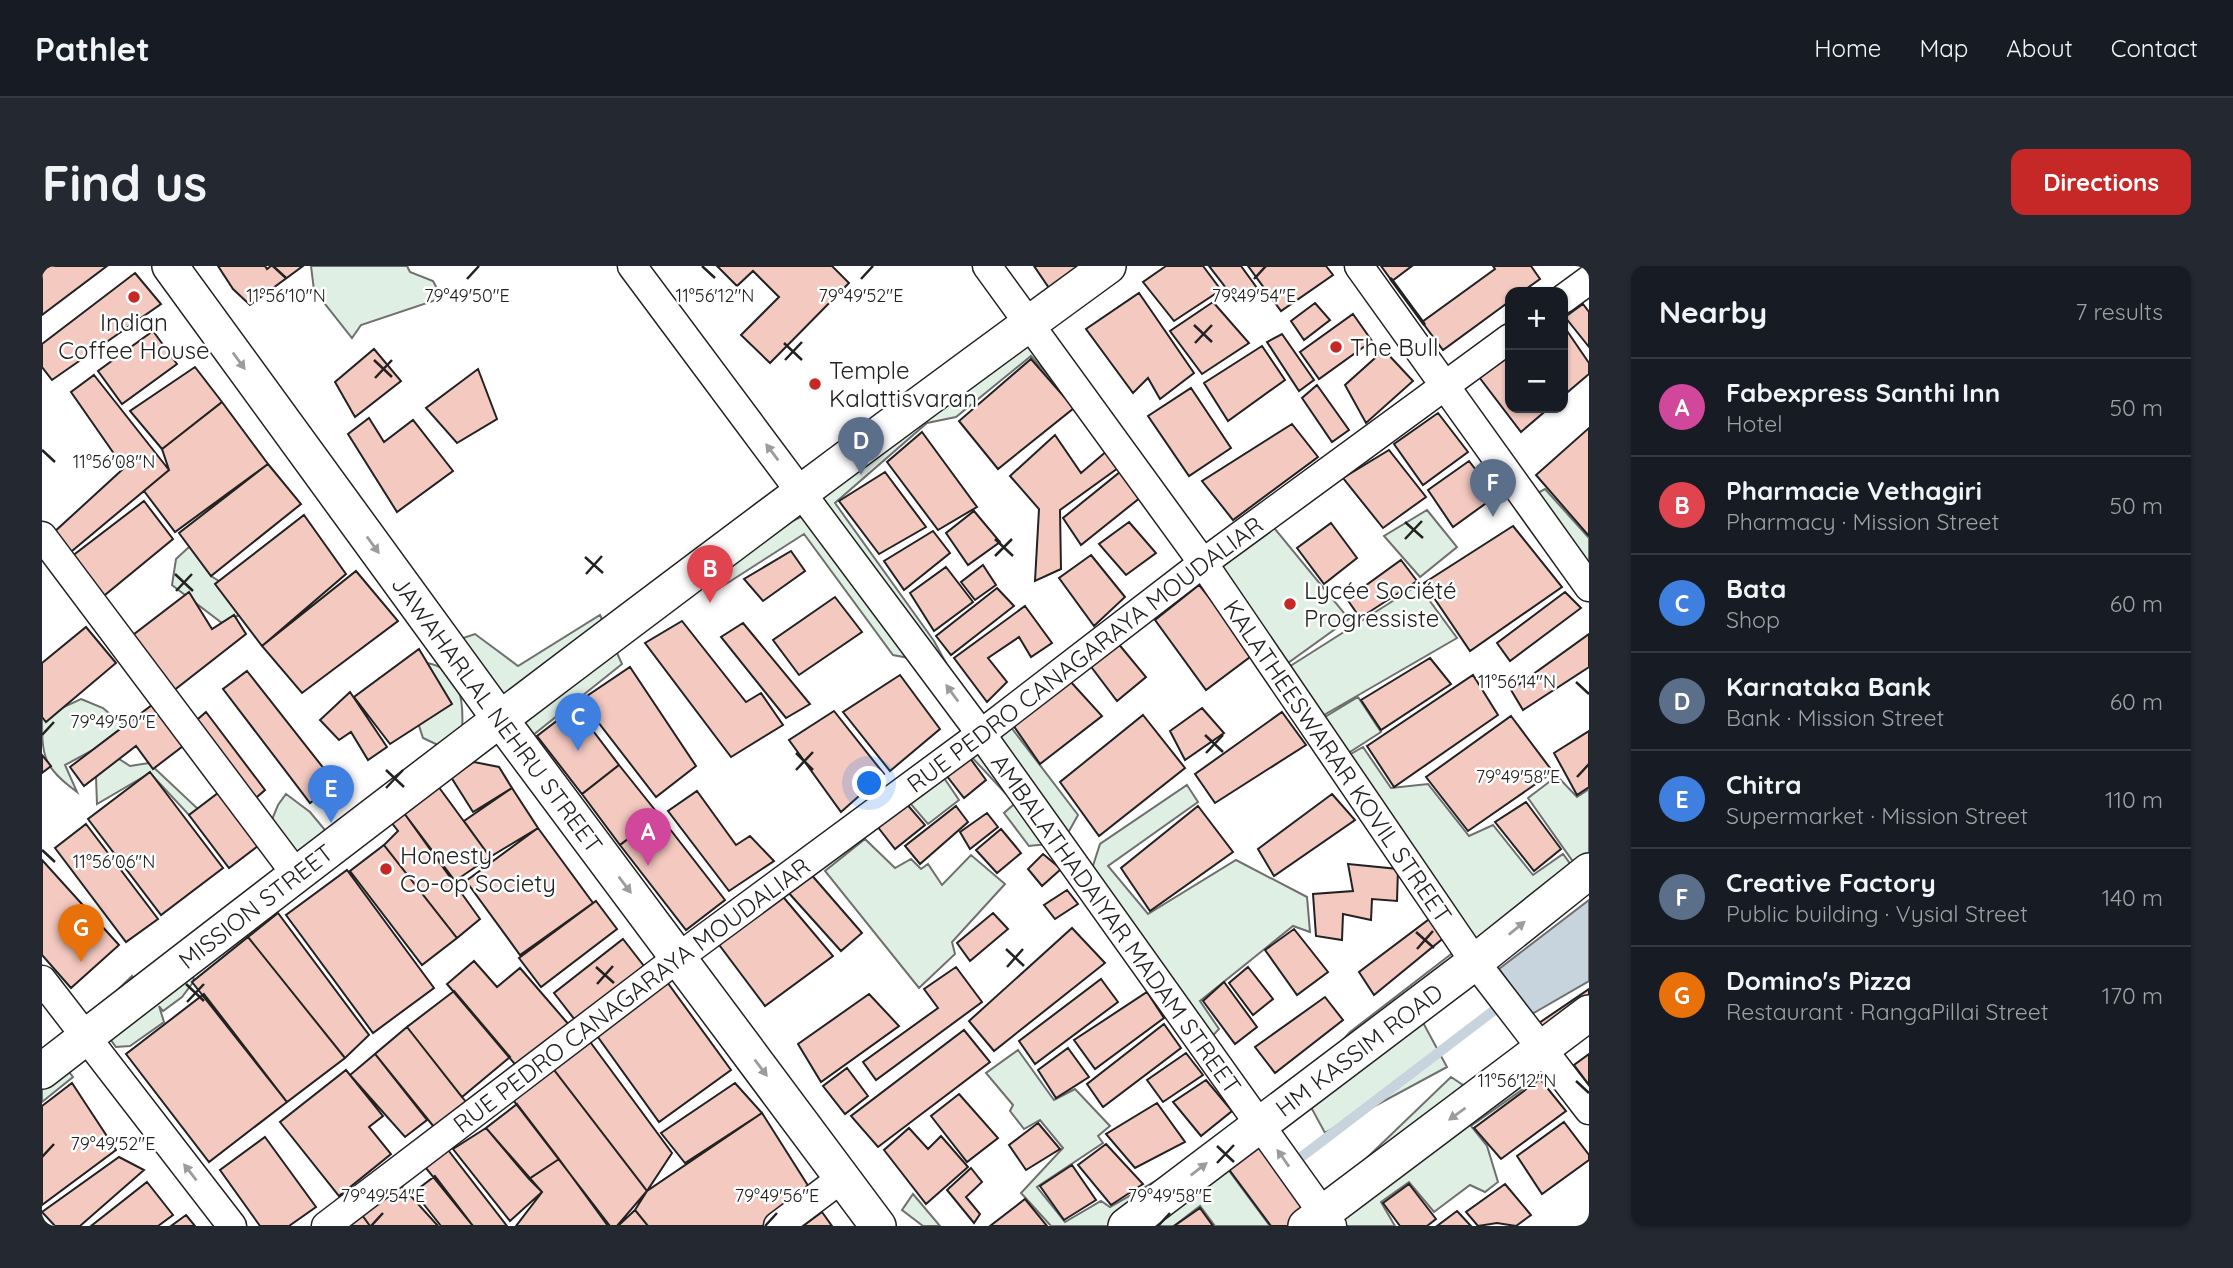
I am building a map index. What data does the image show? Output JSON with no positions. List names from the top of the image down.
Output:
{
  "streets": {
    "street": [
      "RUE PEDRO CANAGARAYA MOUDALIAR",
      "JAWAHARLAL NEHRU STREET",
      "KALATHEESWARAR KOVIL STREET",
      "MISSION STREET",
      "AMBALATHADAIYAR MADAM STREET",
      "HM KASSIM ROAD"
    ]
  },
  "crossings": [
    ["RUE PEDRO CANAGARAYA MOUDALIAR", "JAWAHARLAL NEHRU STREET"],
    ["RUE PEDRO CANAGARAYA MOUDALIAR", "KALATHEESWARAR KOVIL STREET"],
    ["RUE PEDRO CANAGARAYA MOUDALIAR", "AMBALATHADAIYAR MADAM STREET"],
    ["JAWAHARLAL NEHRU STREET", "MISSION STREET"],
    ["KALATHEESWARAR KOVIL STREET", "MISSION STREET"],
    ["KALATHEESWARAR KOVIL STREET", "HM KASSIM ROAD"],
    ["MISSION STREET", "AMBALATHADAIYAR MADAM STREET"],
    ["AMBALATHADAIYAR MADAM STREET", "HM KASSIM ROAD"]
  ],
  "one_way": ["AMBALATHADAIYAR MADAM STREET", "HM KASSIM ROAD"],
  "places": [
    "Indian Coffee House",
    "The Bull",
    "Temple Kalattisvaran",
    "Lycée Société Progressiste",
    "Honesty Co-op Society"
  ],
  "page": {
    "header": "Pathlet",
    "nav": [
      "Home",
      "Map",
      "About",
      "Contact"
    ],
    "buttons": "Directions",
    "title": "Find us",
    "heading": ["Nearby", "7 results"],
    "map_buttons": ["+", "−"],
    "list": [
      {
        "mark": "A",
        "name": "Fabexpress Santhi Inn",
        "note": "Hotel",
        "value": "50 m"
      },
      {
        "mark": "B",
        "name": "Pharmacie Vethagiri",
        "note": "Pharmacy · Mission Street",
        "value": "50 m"
      },
      {
        "mark": "C",
        "name": "Bata",
        "note": "Shop",
        "value": "60 m"
      },
      {
        "mark": "D",
        "name": "Karnataka Bank",
        "note": "Bank · Mission Street",
        "value": "60 m"
      },
      {
        "mark": "E",
        "name": "Chitra",
        "note": "Supermarket · Mission Street",
        "value": "110 m"
      },
      {
        "mark": "F",
        "name": "Creative Factory",
        "note": "Public building · Vysial Street",
        "value": "140 m"
      },
      {
        "mark": "G",
        "name": "Domino's Pizza",
        "note": "Restaurant · RangaPillai Street",
        "value": "170 m"
      }
    ],
    "pins": [
      "D",
      "F",
      "B",
      "C",
      "E",
      "A",
      "G"
    ]
  },
  "coordinates": [
    "11°56'10\"N",
    "11°56'12\"N",
    "79°49'52\"E",
    "79°49'54\"E",
    "79°49'50\"E",
    "11°56'08\"N",
    "11°56'14\"N",
    "79°49'58\"E",
    "11°56'06\"N",
    "79°49'56\"E"
  ]
}
